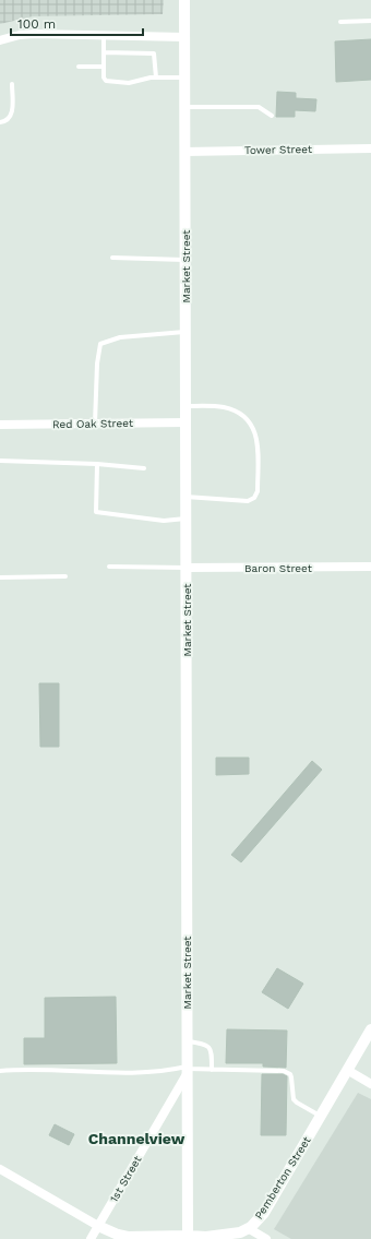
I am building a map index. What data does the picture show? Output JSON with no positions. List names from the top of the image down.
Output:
{
  "streets": {
    "street": [
      "Tower Street",
      "Market Street",
      "Red Oak Street",
      "Baron Street",
      "Pemberton Street",
      "1st Street"
    ]
  },
  "crossings": [
    ["Tower Street", "Market Street"],
    ["Market Street", "Red Oak Street"],
    ["Market Street", "Baron Street"],
    ["Market Street", "Pemberton Street"],
    ["Market Street", "1st Street"],
    ["Pemberton Street", "1st Street"]
  ],
  "districts": ["Channelview"],
  "scale_bar": "100 m"
}
